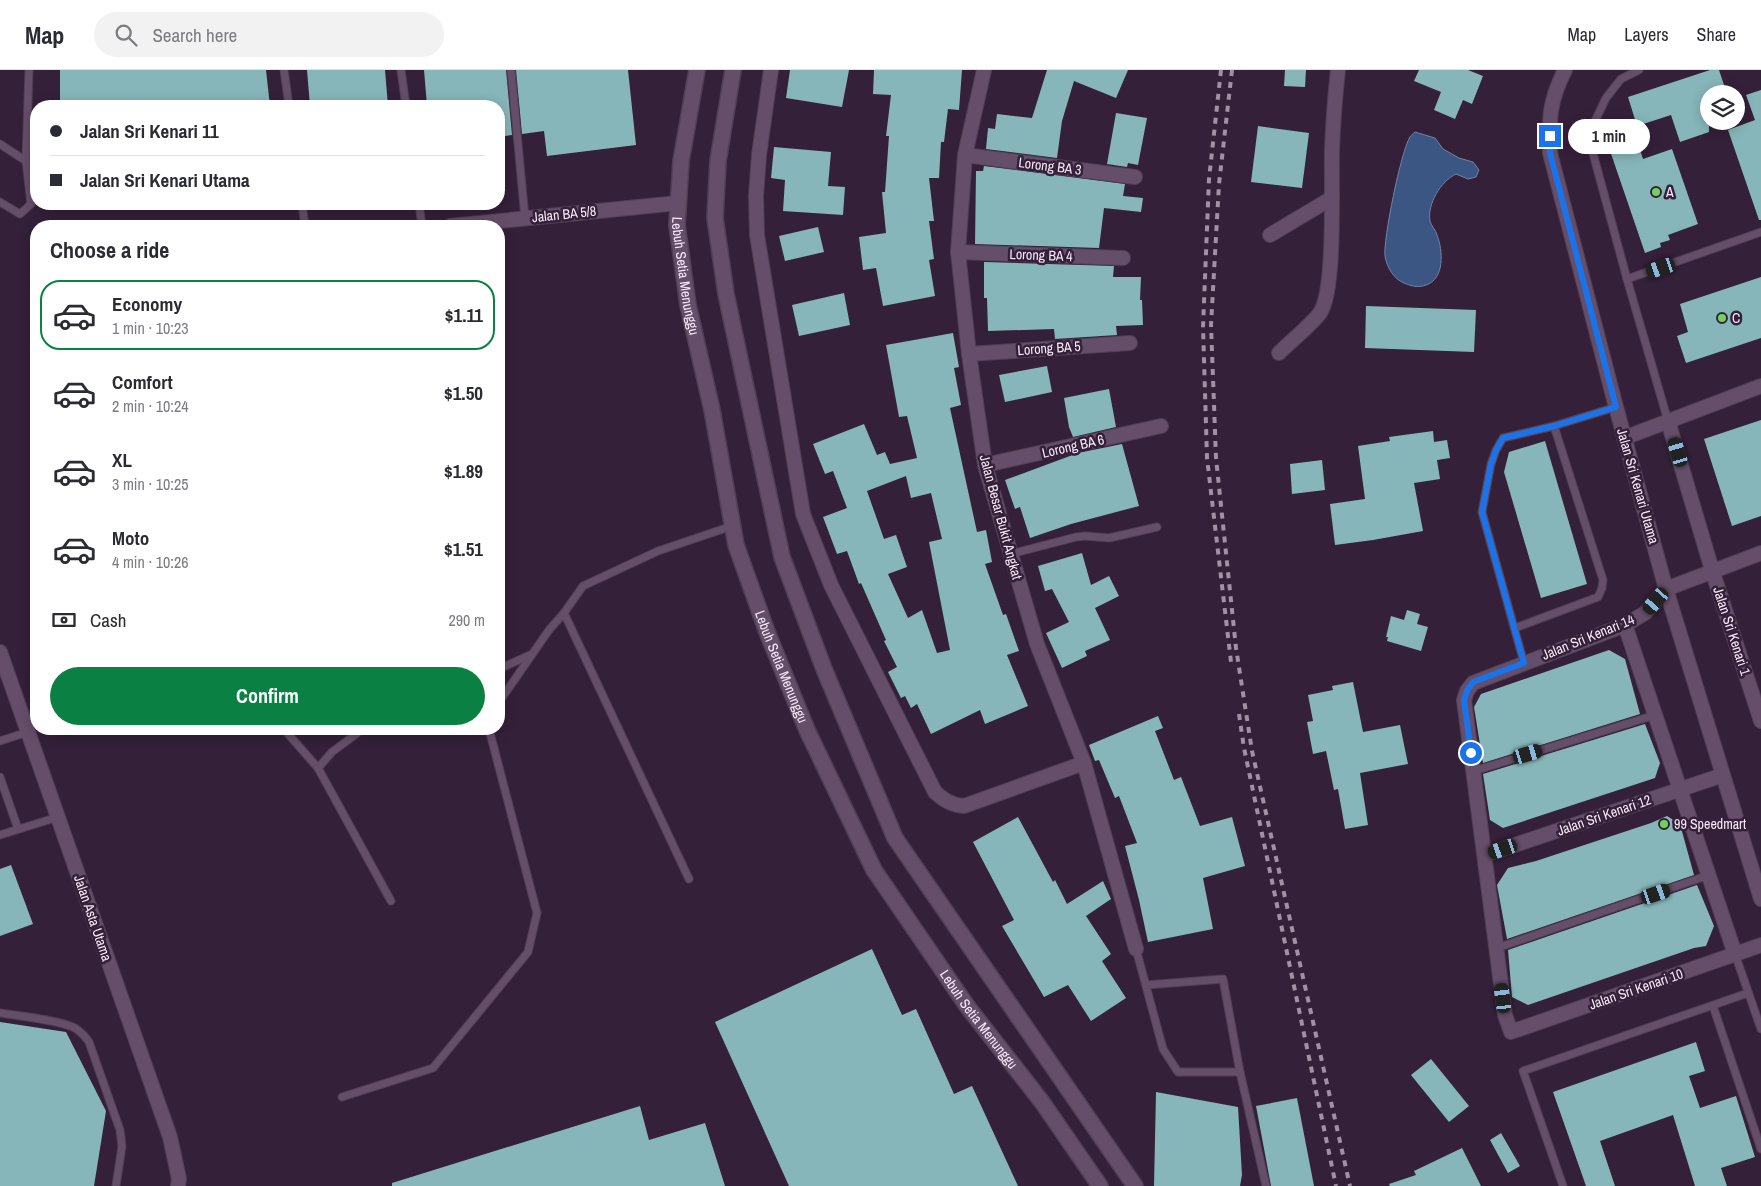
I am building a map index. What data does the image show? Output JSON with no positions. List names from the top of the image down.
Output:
{
  "streets": {
    "street": [
      "Lorong BA 3",
      "Jalan BA 5/8",
      "Lorong BA 4",
      "Lebuh Setia Menunggu",
      "Lorong BA 5",
      "Lorong BA 6",
      "Jalan Sri Kenari Utama",
      "Jalan Besar Bukit Angkat",
      "Jalan Sri Kenari 1",
      "Jalan Sri Kenari 14",
      "Jalan Sri Kenari 12",
      "Jalan Asta Utama",
      "Jalan Sri Kenari 10"
    ]
  },
  "crossings": [
    ["Lorong BA 3", "Jalan Besar Bukit Angkat"],
    ["Jalan BA 5/8", "Lebuh Setia Menunggu"],
    ["Lorong BA 4", "Jalan Besar Bukit Angkat"],
    ["Lorong BA 5", "Jalan Besar Bukit Angkat"],
    ["Lorong BA 6", "Jalan Besar Bukit Angkat"],
    ["Jalan Sri Kenari Utama", "Jalan Sri Kenari 14"],
    ["Jalan Sri Kenari Utama", "Jalan Sri Kenari 12"]
  ],
  "places": ["A", "C", "99 Speedmart"],
  "page": {
    "header": "Map",
    "search": "Search here",
    "nav": ["Map", "Layers", "Share"],
    "banner": ["Jalan Sri Kenari 11", "Jalan Sri Kenari Utama"],
    "bubble": "1 min",
    "heading": "Choose a ride",
    "list": [
      {
        "name": "Economy",
        "note": "1 min · 10:23",
        "value": "$1.11"
      },
      {
        "name": "Comfort",
        "note": "2 min · 10:24",
        "value": "$1.50"
      },
      {
        "name": "XL",
        "note": "3 min · 10:25",
        "value": "$1.89"
      },
      {
        "name": "Moto",
        "note": "4 min · 10:26",
        "value": "$1.51"
      }
    ],
    "pay": ["Cash", "290 m"],
    "buttons": "Confirm"
  }
}
